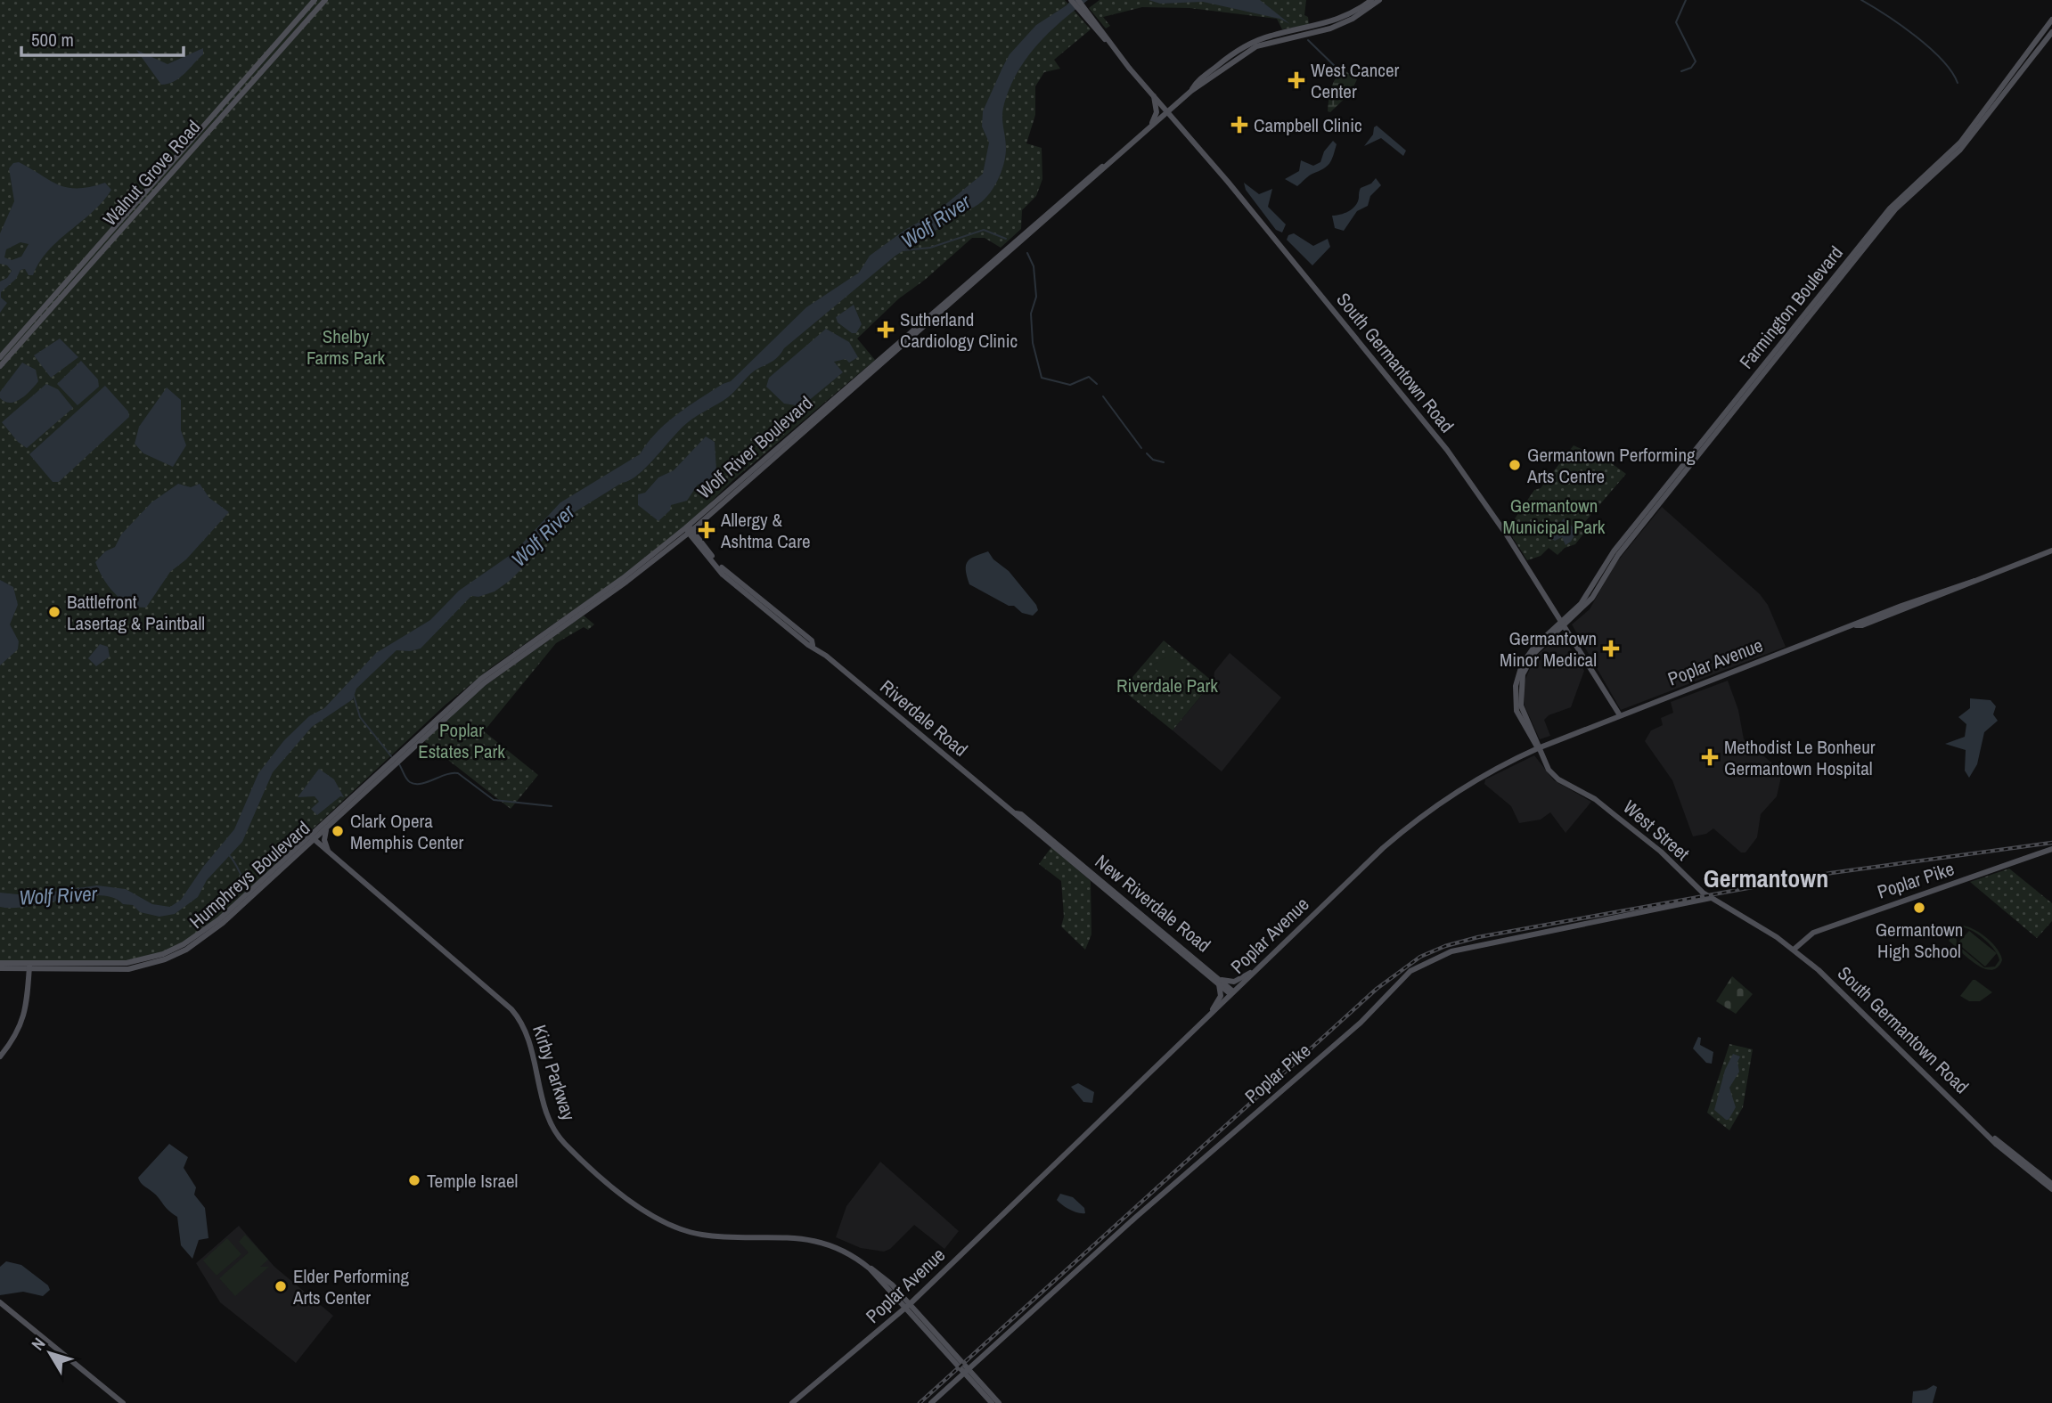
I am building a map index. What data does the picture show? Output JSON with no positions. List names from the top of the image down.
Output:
{
  "streets": {
    "main road": [
      "Walnut Grove Road",
      "Farmington Boulevard",
      "South Germantown Road",
      "Wolf River Boulevard",
      "Poplar Avenue",
      "Riverdale Road",
      "West Street",
      "Humphreys Boulevard",
      "Poplar Pike",
      "New Riverdale Road",
      "Kirby Parkway"
    ]
  },
  "crossings": [
    ["Farmington Boulevard", "South Germantown Road"],
    ["Farmington Boulevard", "West Street"],
    ["South Germantown Road", "Wolf River Boulevard"],
    ["South Germantown Road", "Poplar Avenue"],
    ["South Germantown Road", "West Street"],
    ["South Germantown Road", "Poplar Pike"],
    ["Wolf River Boulevard", "Riverdale Road"],
    ["Wolf River Boulevard", "Humphreys Boulevard"],
    ["Poplar Avenue", "West Street"],
    ["Poplar Avenue", "New Riverdale Road"],
    ["Poplar Avenue", "Kirby Parkway"],
    ["Riverdale Road", "New Riverdale Road"],
    ["West Street", "Poplar Pike"],
    ["Humphreys Boulevard", "Kirby Parkway"],
    ["Poplar Pike", "Kirby Parkway"]
  ],
  "districts": ["Germantown"],
  "water": ["Wolf River"],
  "parks": [
    "Shelby Farms Park",
    "Germantown Municipal Park",
    "Riverdale Park",
    "Poplar Estates Park"
  ],
  "places": {
    "health": [
      "West Cancer Center",
      "Campbell Clinic",
      "Sutherland Cardiology Clinic",
      "Allergy & Ashtma Care",
      "Germantown Minor Medical",
      "Methodist Le Bonheur Germantown Hospital"
    ],
    "other": [
      "Germantown Performing Arts Centre",
      "Battlefront Lasertag & Paintball",
      "Clark Opera Memphis Center",
      "Germantown High School",
      "Temple Israel",
      "Elder Performing Arts Center"
    ]
  },
  "scale_bar": "500 m",
  "north": "top left"
}
